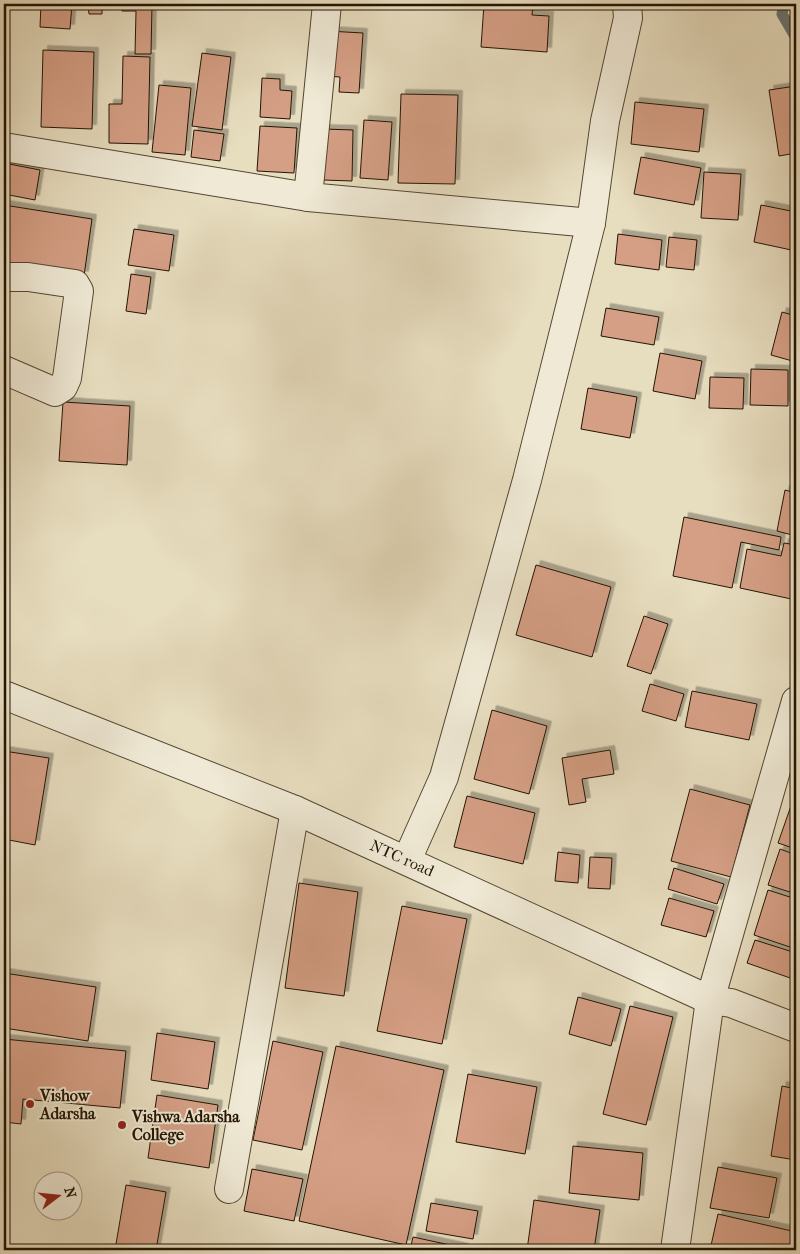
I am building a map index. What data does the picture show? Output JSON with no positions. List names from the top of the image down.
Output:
{
  "streets": {
    "street": ["NTC road"]
  },
  "places": ["Vishow Adarsha", "Vishwa Adarsha College"],
  "north": "right"
}
